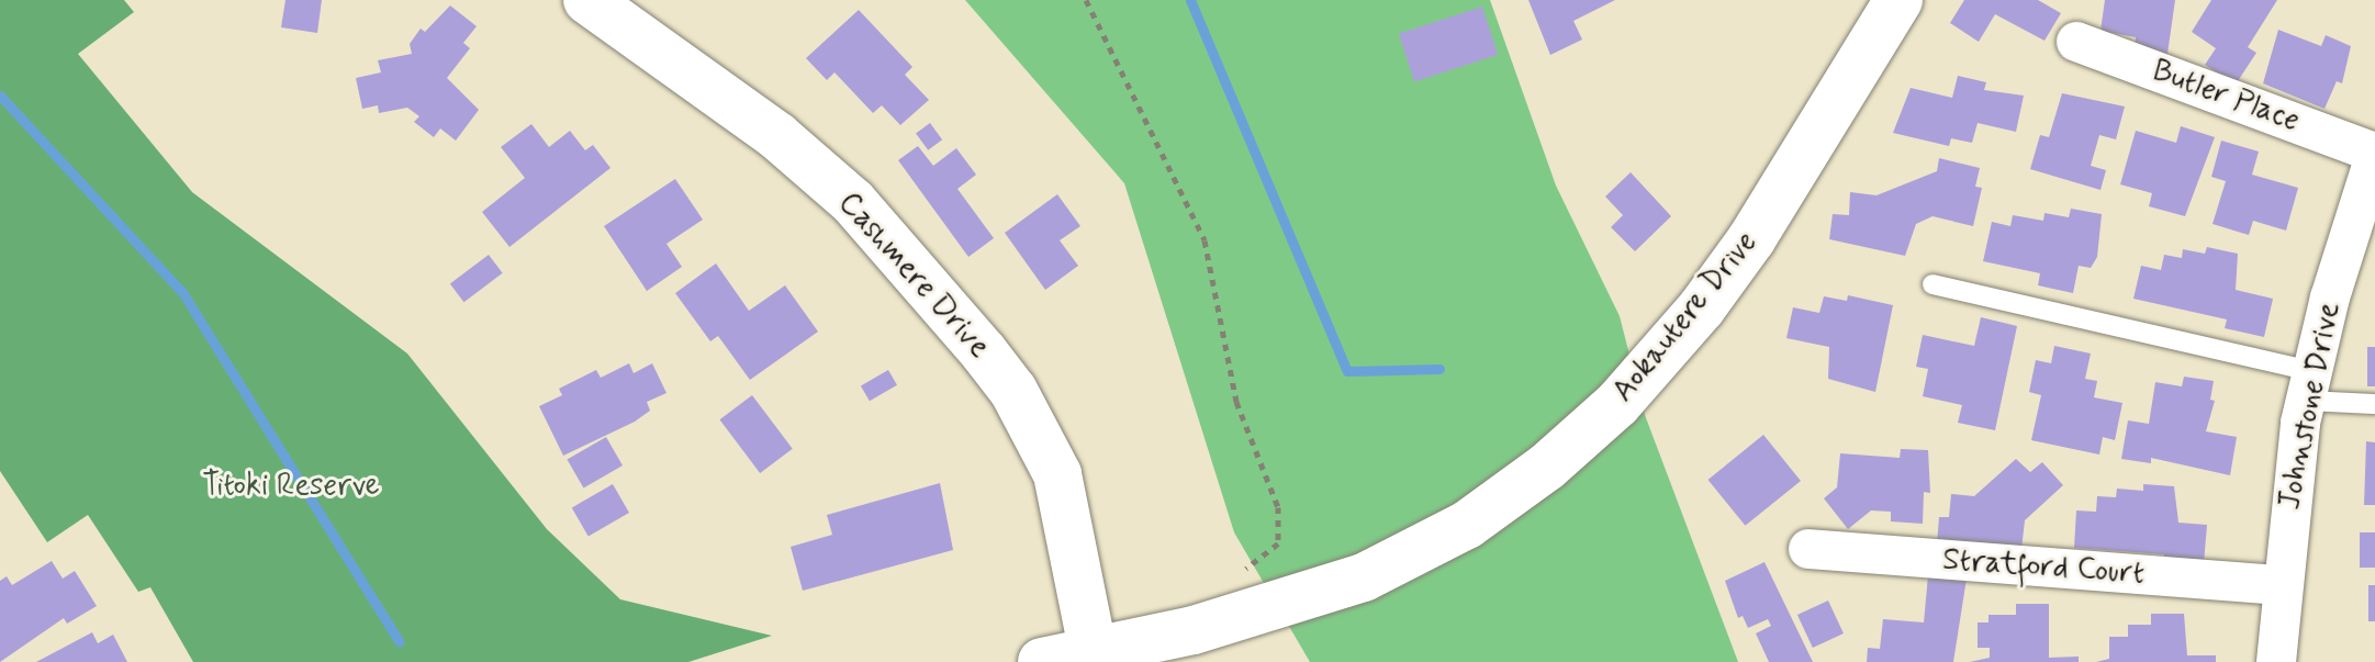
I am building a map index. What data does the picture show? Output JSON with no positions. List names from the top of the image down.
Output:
{
  "streets": {
    "main road": ["Cashmere Drive", "Aokautere Drive"],
    "street": ["Butler Place", "Johnstone Drive", "Stratford Court"]
  },
  "crossings": [
    ["Butler Place", "Johnstone Drive"],
    ["Cashmere Drive", "Aokautere Drive"],
    ["Johnstone Drive", "Stratford Court"]
  ],
  "parks": ["Titoki Reserve"]
}
